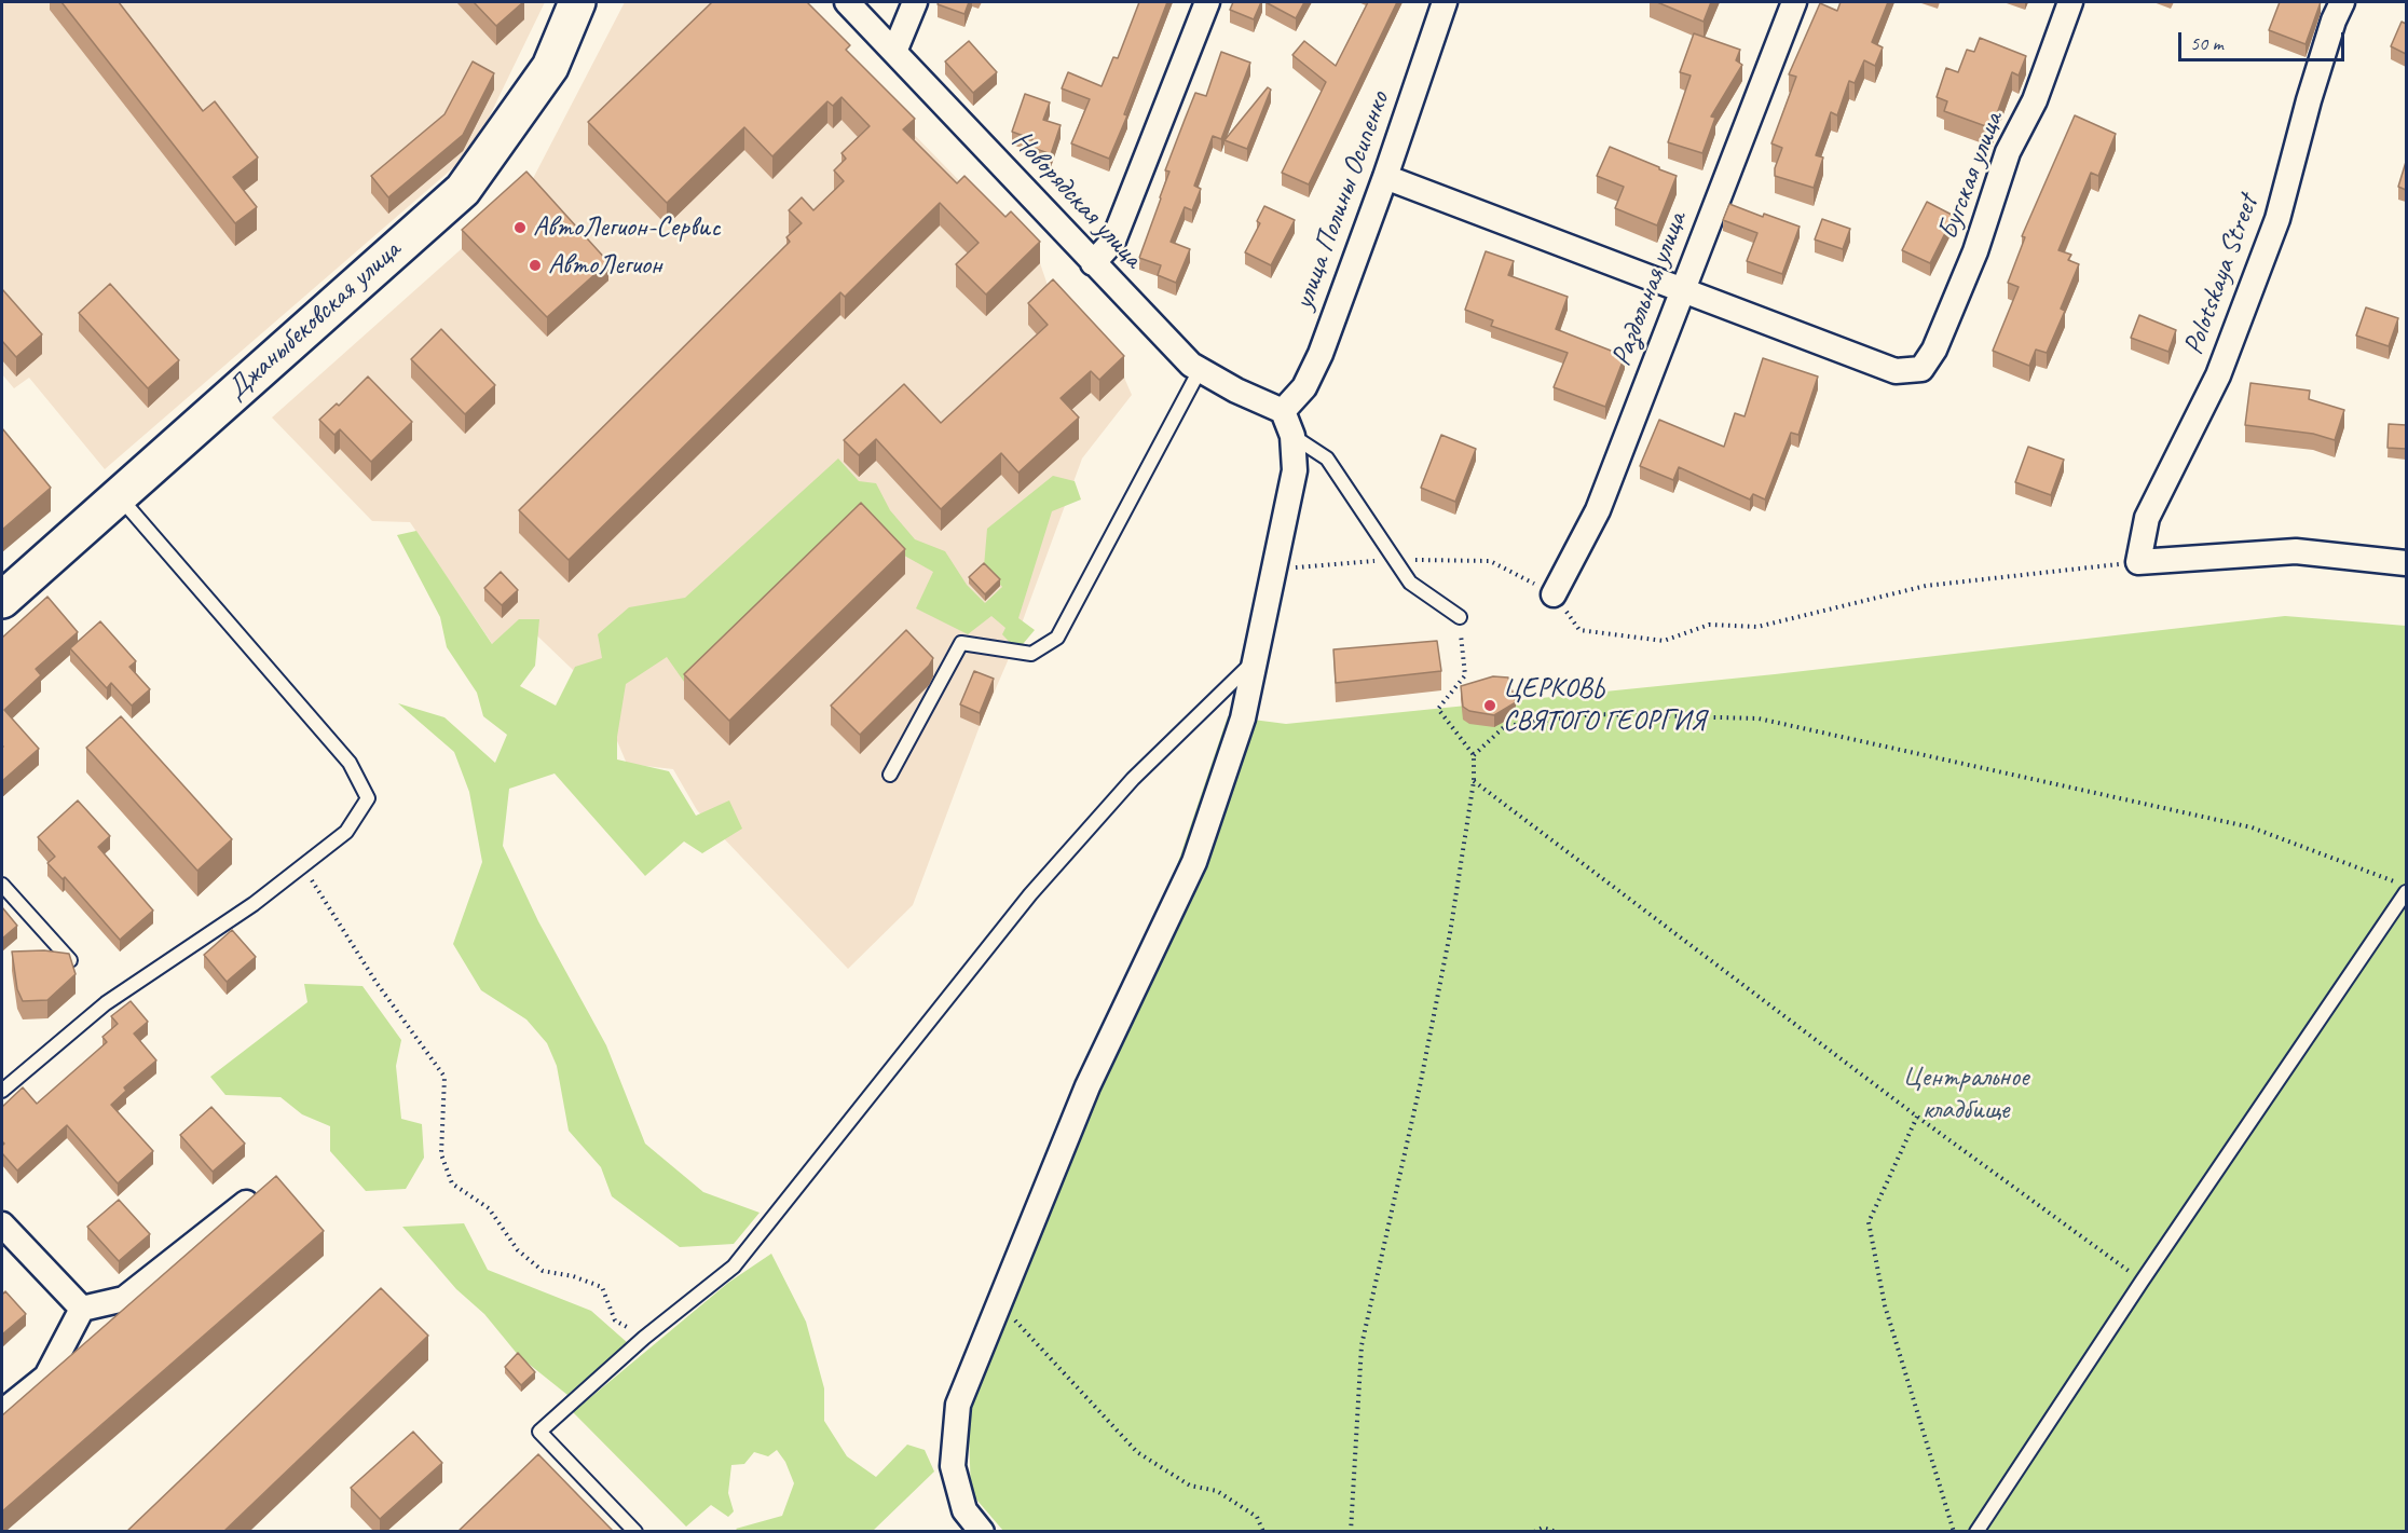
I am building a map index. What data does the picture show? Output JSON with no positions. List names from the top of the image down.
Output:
{
  "streets": {
    "main road": ["Джаныбековская улица"],
    "street": [
      "Бугская улица",
      "Новорядская улица",
      "улица Полины Осипенко",
      "Polotskaya Street",
      "Раздольная улица"
    ]
  },
  "crossings": [
    ["Бугская улица", "Раздольная улица"],
    ["Новорядская улица", "улица Полины Осипенко"]
  ],
  "parks": ["Центральное кладбище"],
  "places": ["АвтоЛегион-Сервис", "АвтоЛегион", "ЦЕРКОВЬ СВЯТОГО ГЕОРГИЯ"],
  "scale_bar": "50 m"
}
